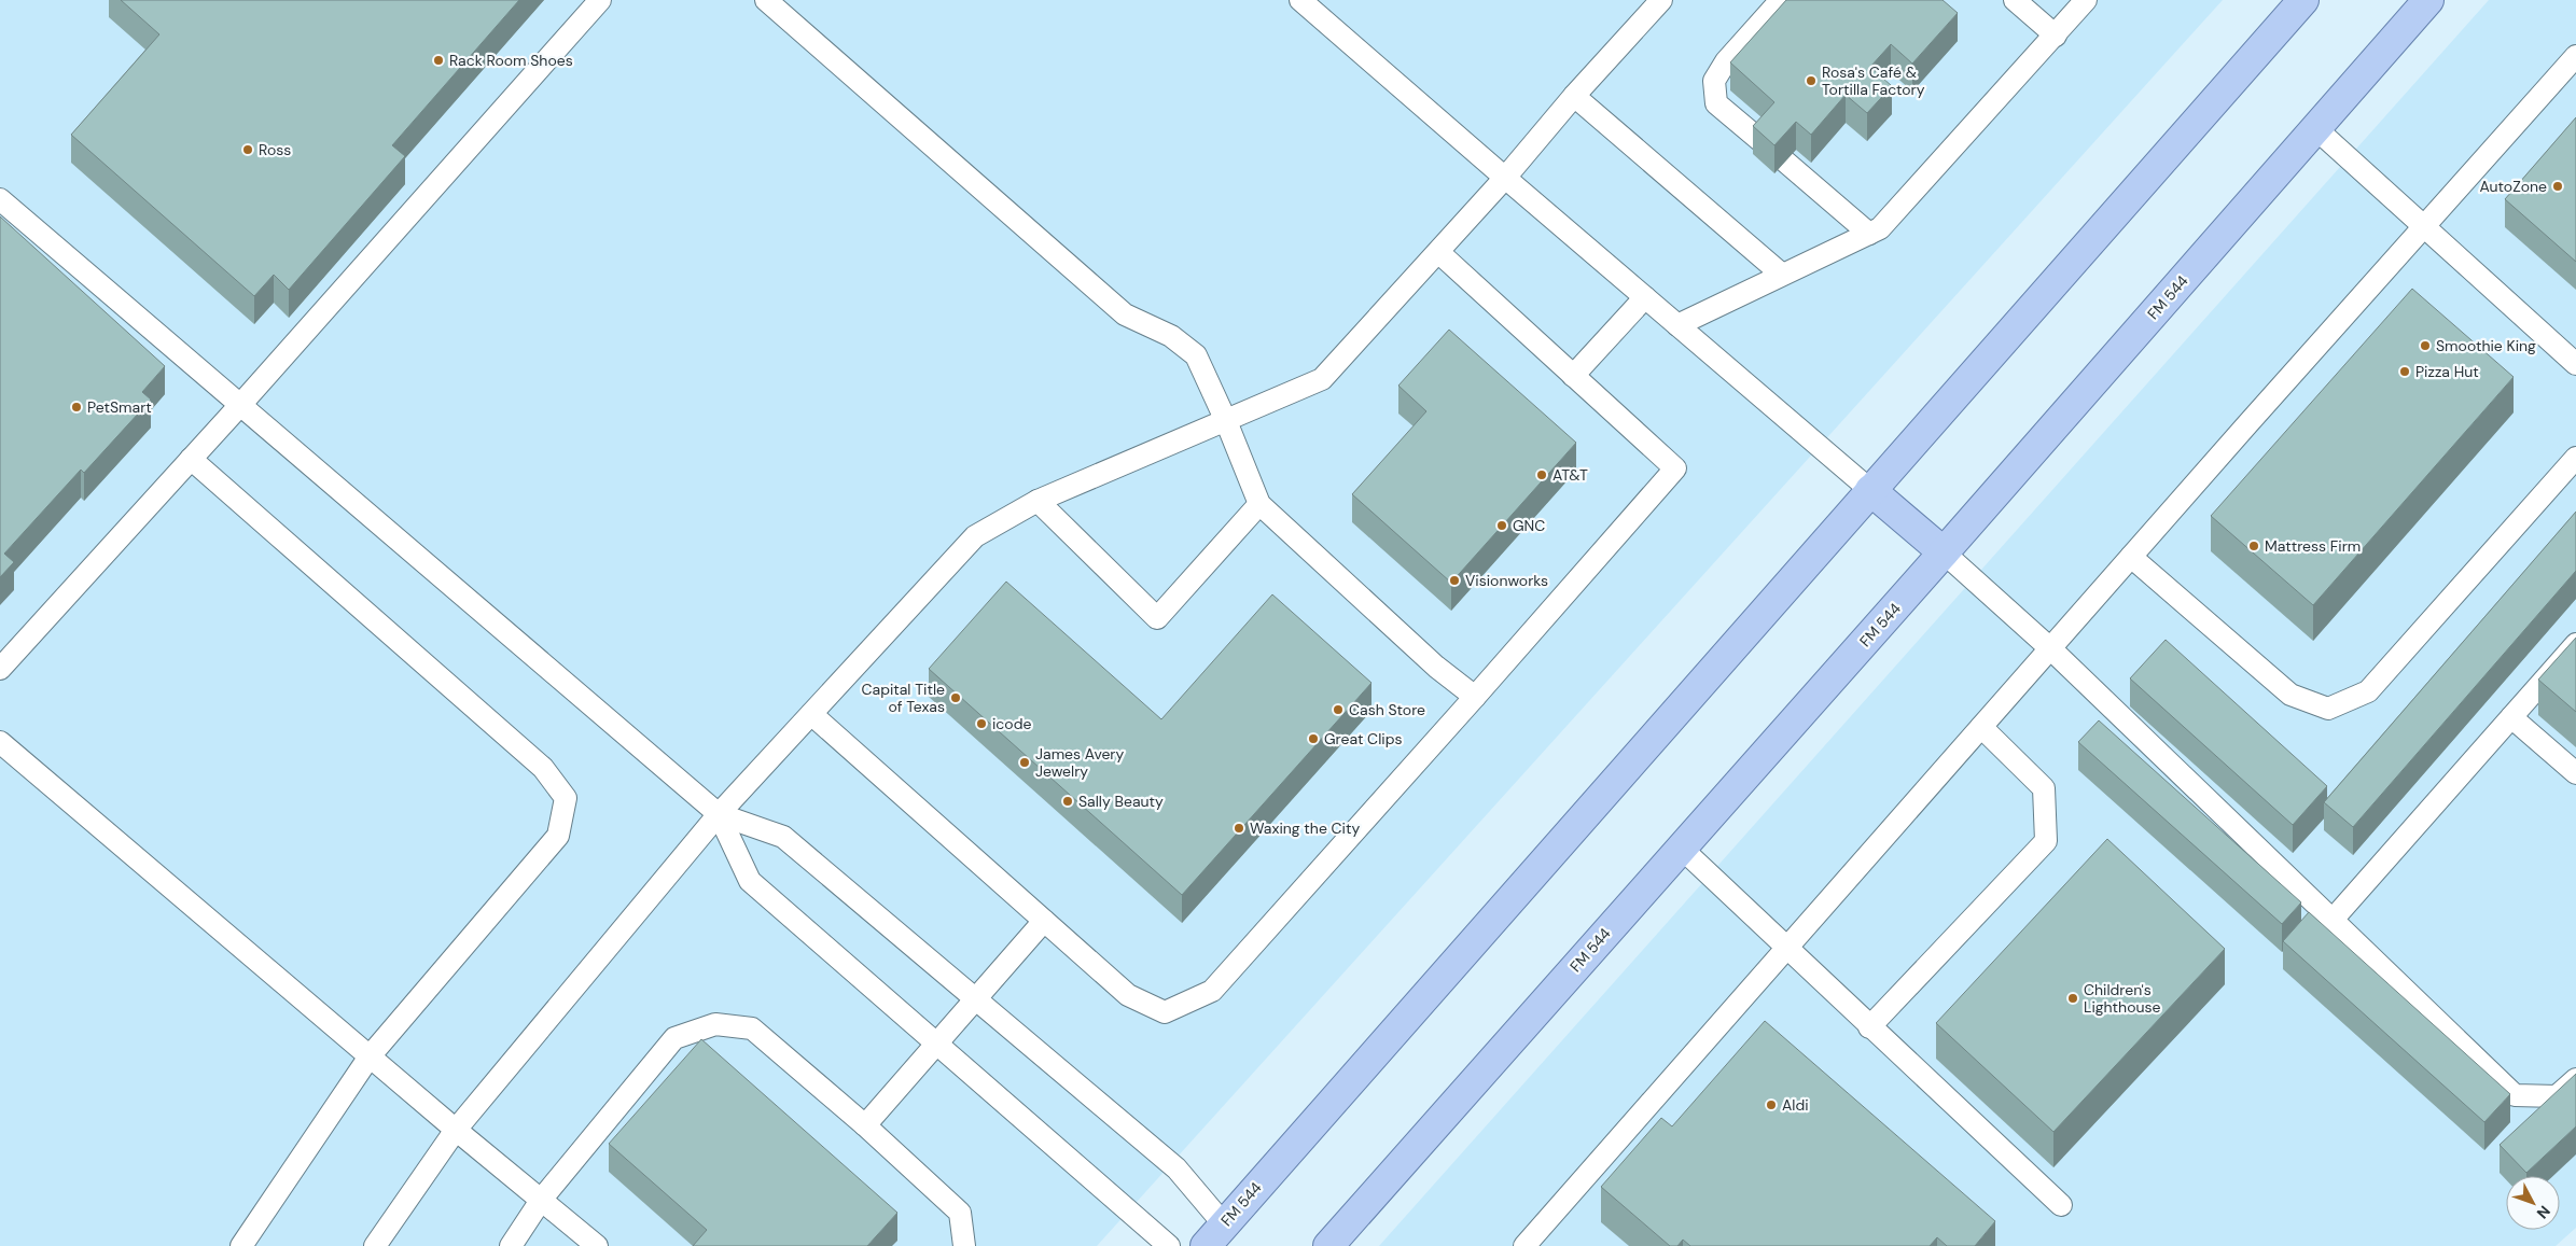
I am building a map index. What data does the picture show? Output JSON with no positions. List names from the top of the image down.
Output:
{
  "streets": {
    "main road": ["FM 544"]
  },
  "places": [
    "Rack Room Shoes",
    "Rosa's Café & Tortilla Factory",
    "Ross",
    "AutoZone",
    "Smoothie King",
    "Pizza Hut",
    "PetSmart",
    "AT&T",
    "GNC",
    "Mattress Firm",
    "Visionworks",
    "Capital Title of Texas",
    "Cash Store",
    "icode",
    "Great Clips",
    "James Avery Jewelry",
    "Sally Beauty",
    "Waxing the City",
    "Children's Lighthouse",
    "Aldi"
  ],
  "north": "bottom right"
}
